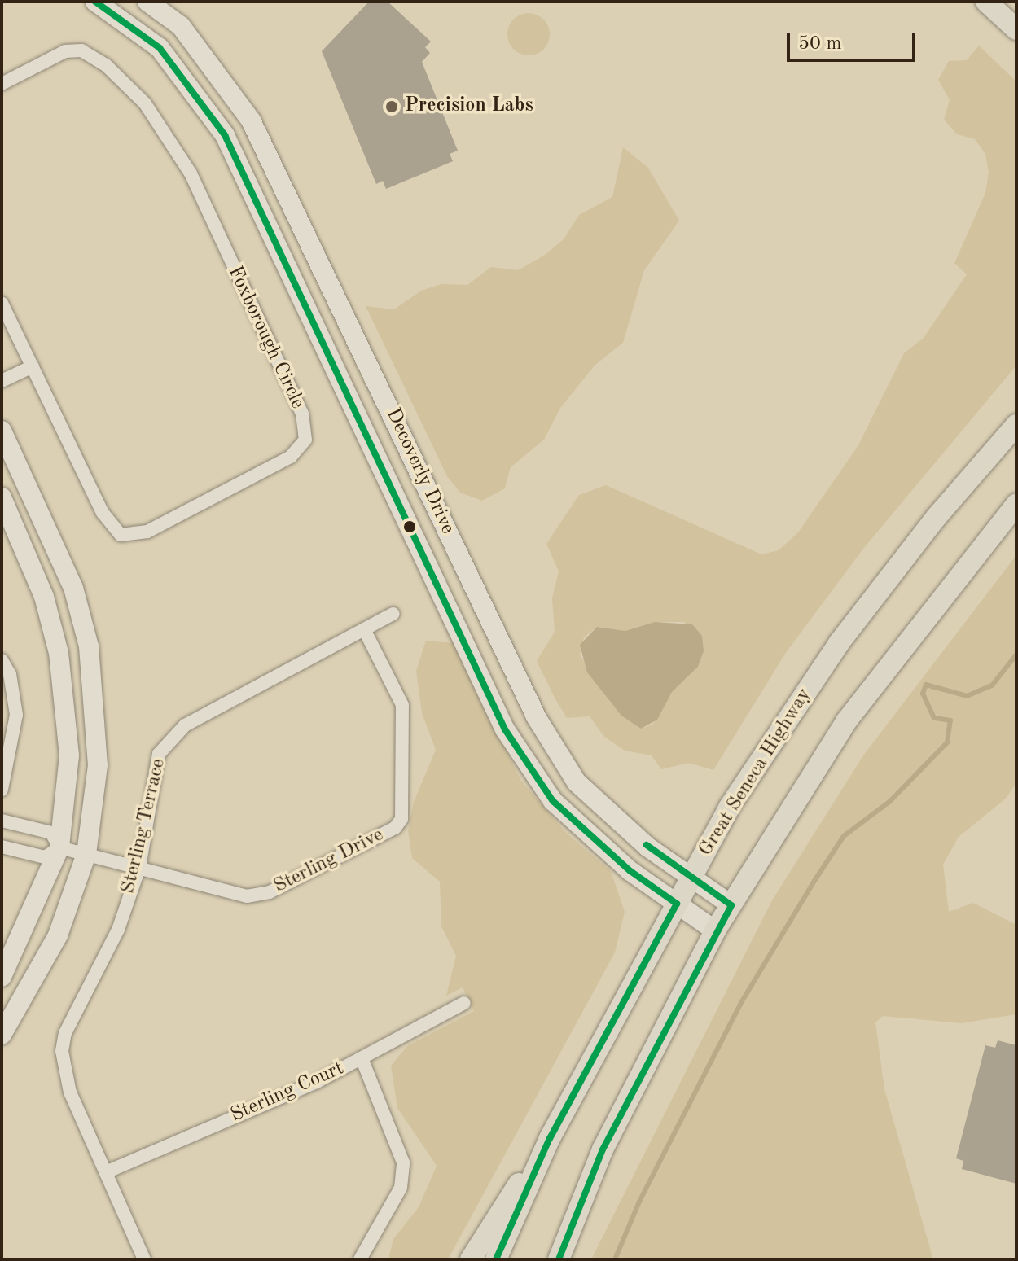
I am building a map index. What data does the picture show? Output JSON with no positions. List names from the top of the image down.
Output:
{
  "streets": {
    "main road": ["Great Seneca Highway"],
    "street": [
      "Foxborough Circle",
      "Decoverly Drive",
      "Sterling Terrace",
      "Sterling Drive",
      "Sterling Court"
    ]
  },
  "crossings": [
    ["Decoverly Drive", "Great Seneca Highway"],
    ["Sterling Terrace", "Sterling Drive"],
    ["Sterling Terrace", "Sterling Court"]
  ],
  "places": ["Precision Labs"],
  "scale_bar": "50 m"
}
